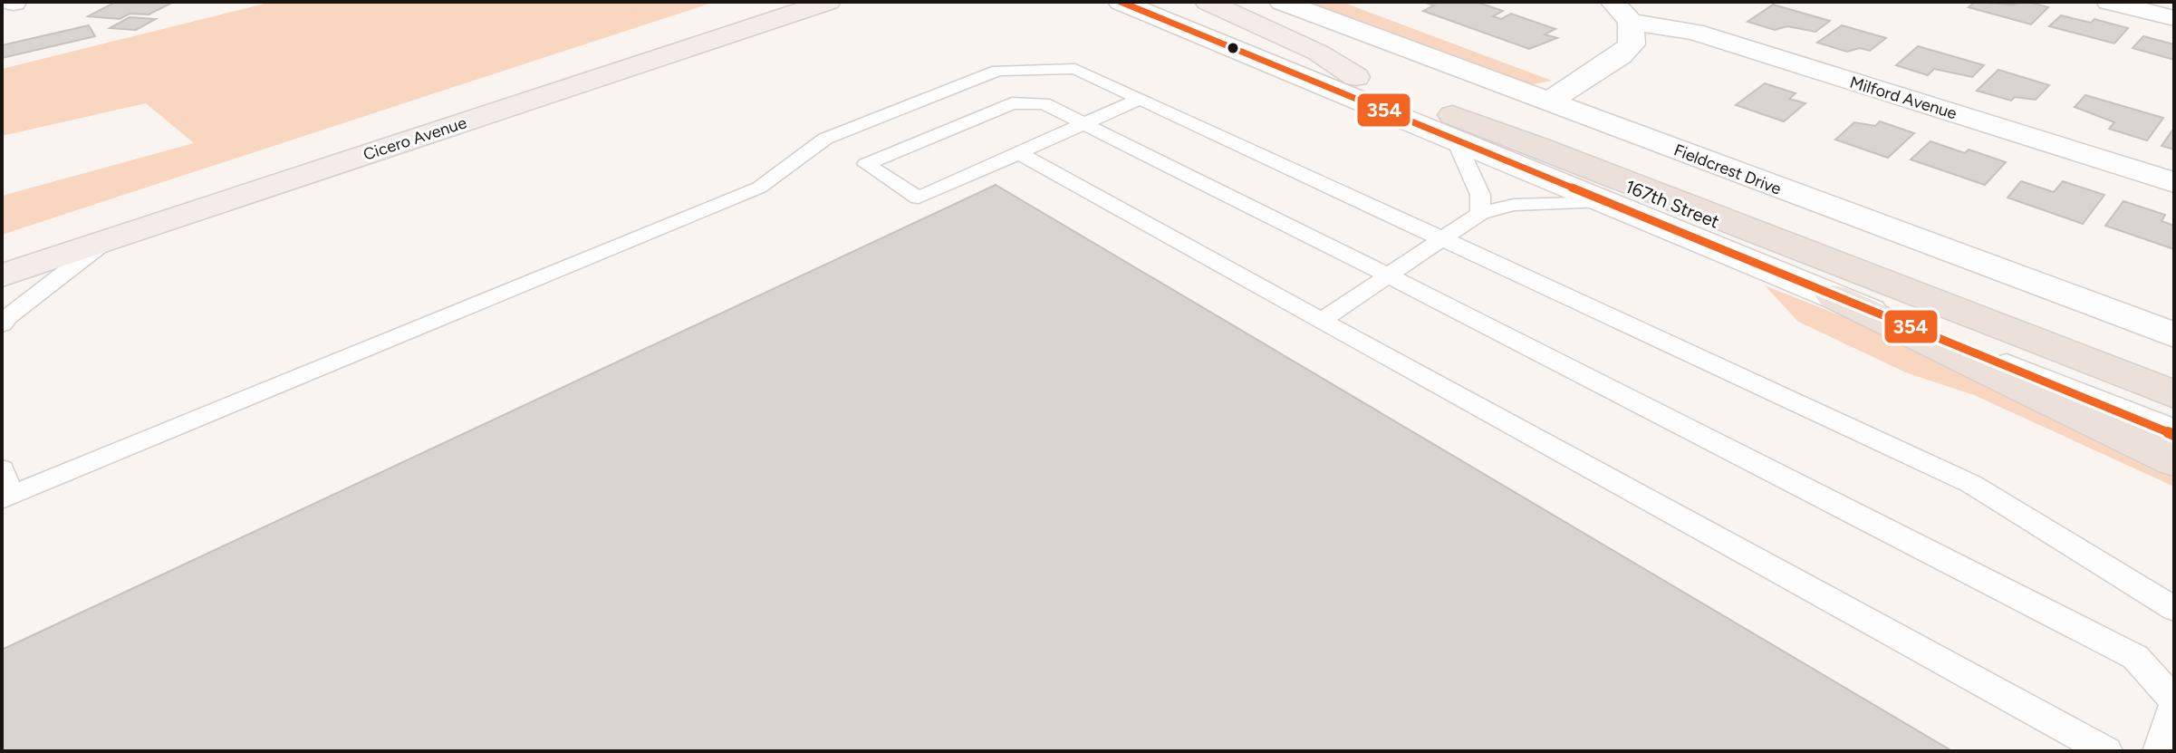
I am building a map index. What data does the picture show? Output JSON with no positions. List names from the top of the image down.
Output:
{
  "streets": {
    "main road": [
      "Milford Avenue",
      "Cicero Avenue",
      "Fieldcrest Drive",
      "167th Street"
    ]
  },
  "lines": ["transit line 354"]
}
